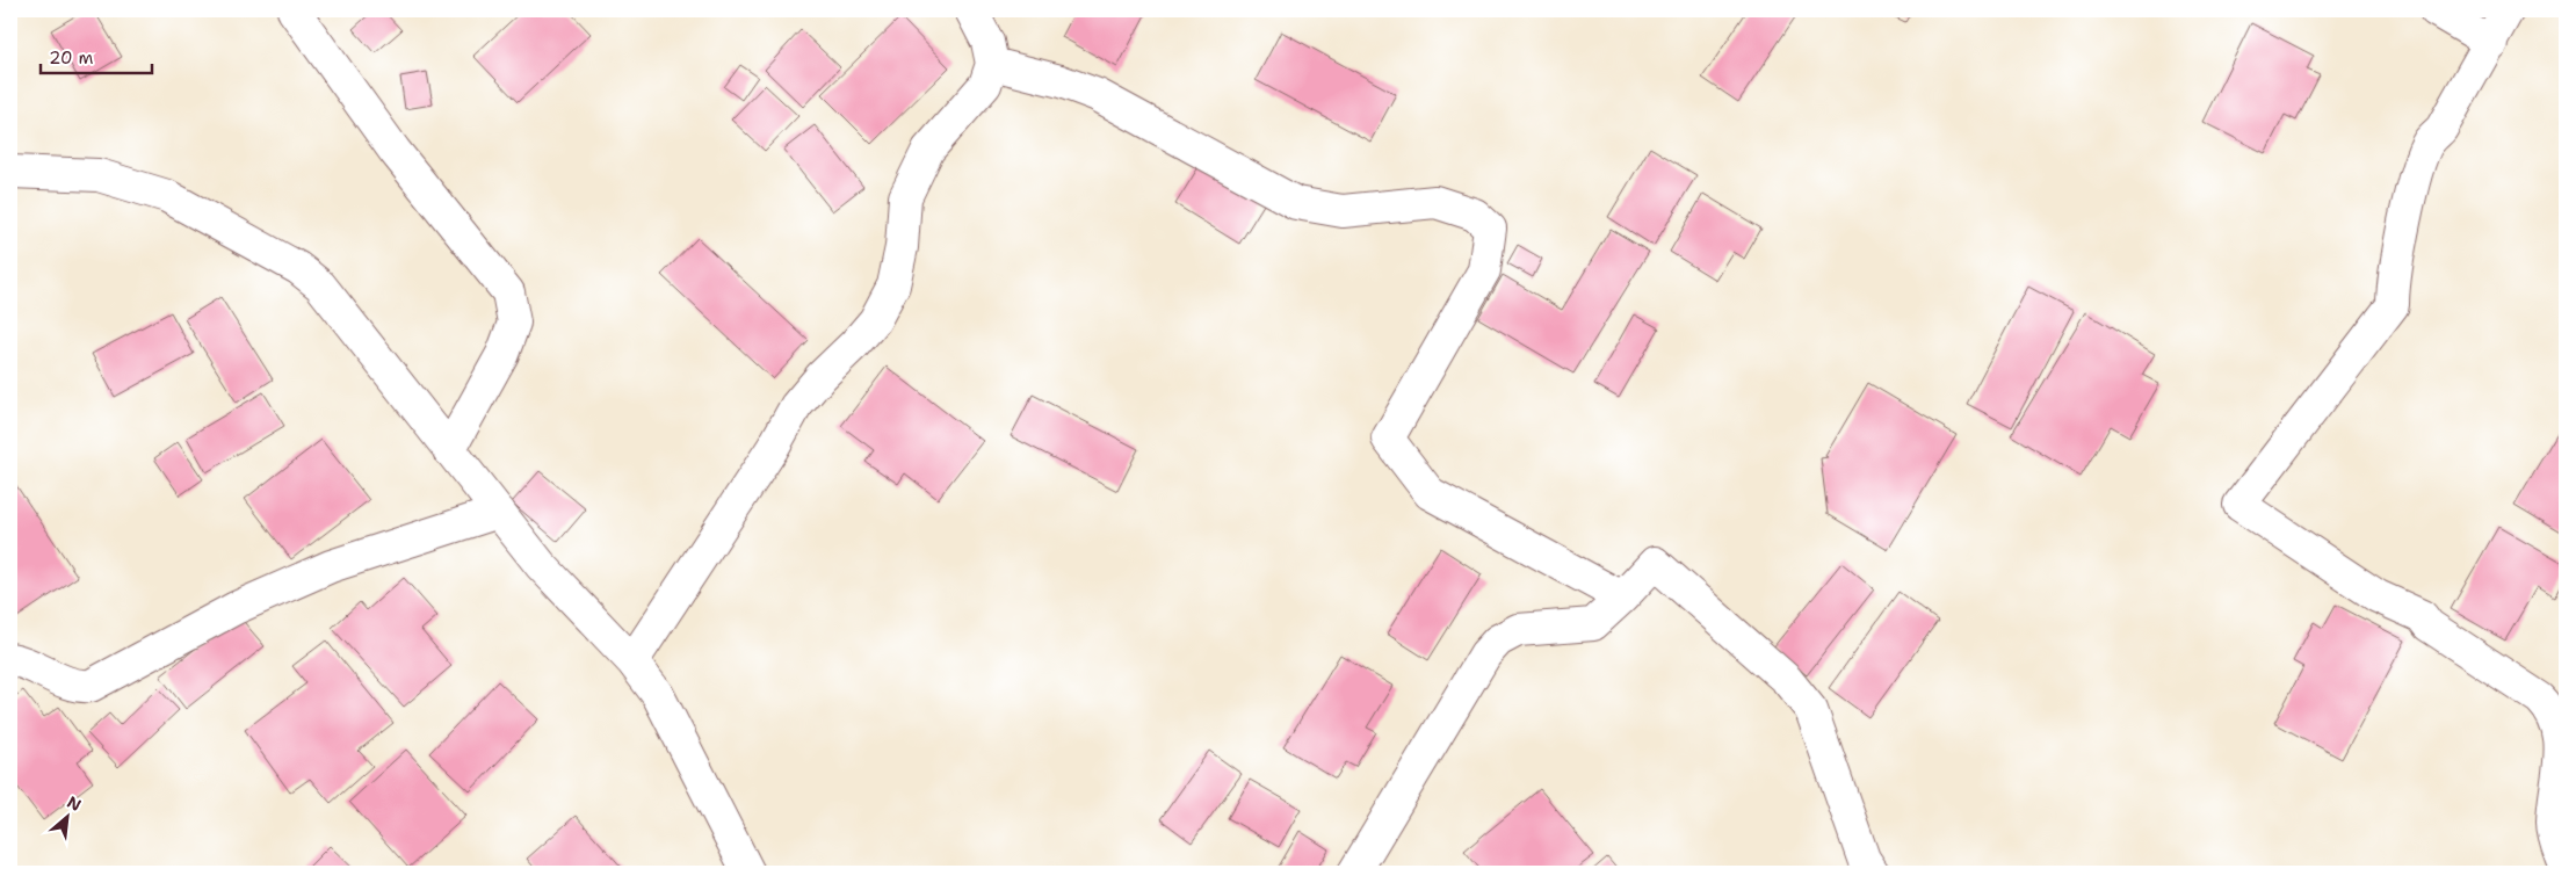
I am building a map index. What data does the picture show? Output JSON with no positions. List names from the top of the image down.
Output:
{
  "scale_bar": "20 m",
  "north": "top right"
}
